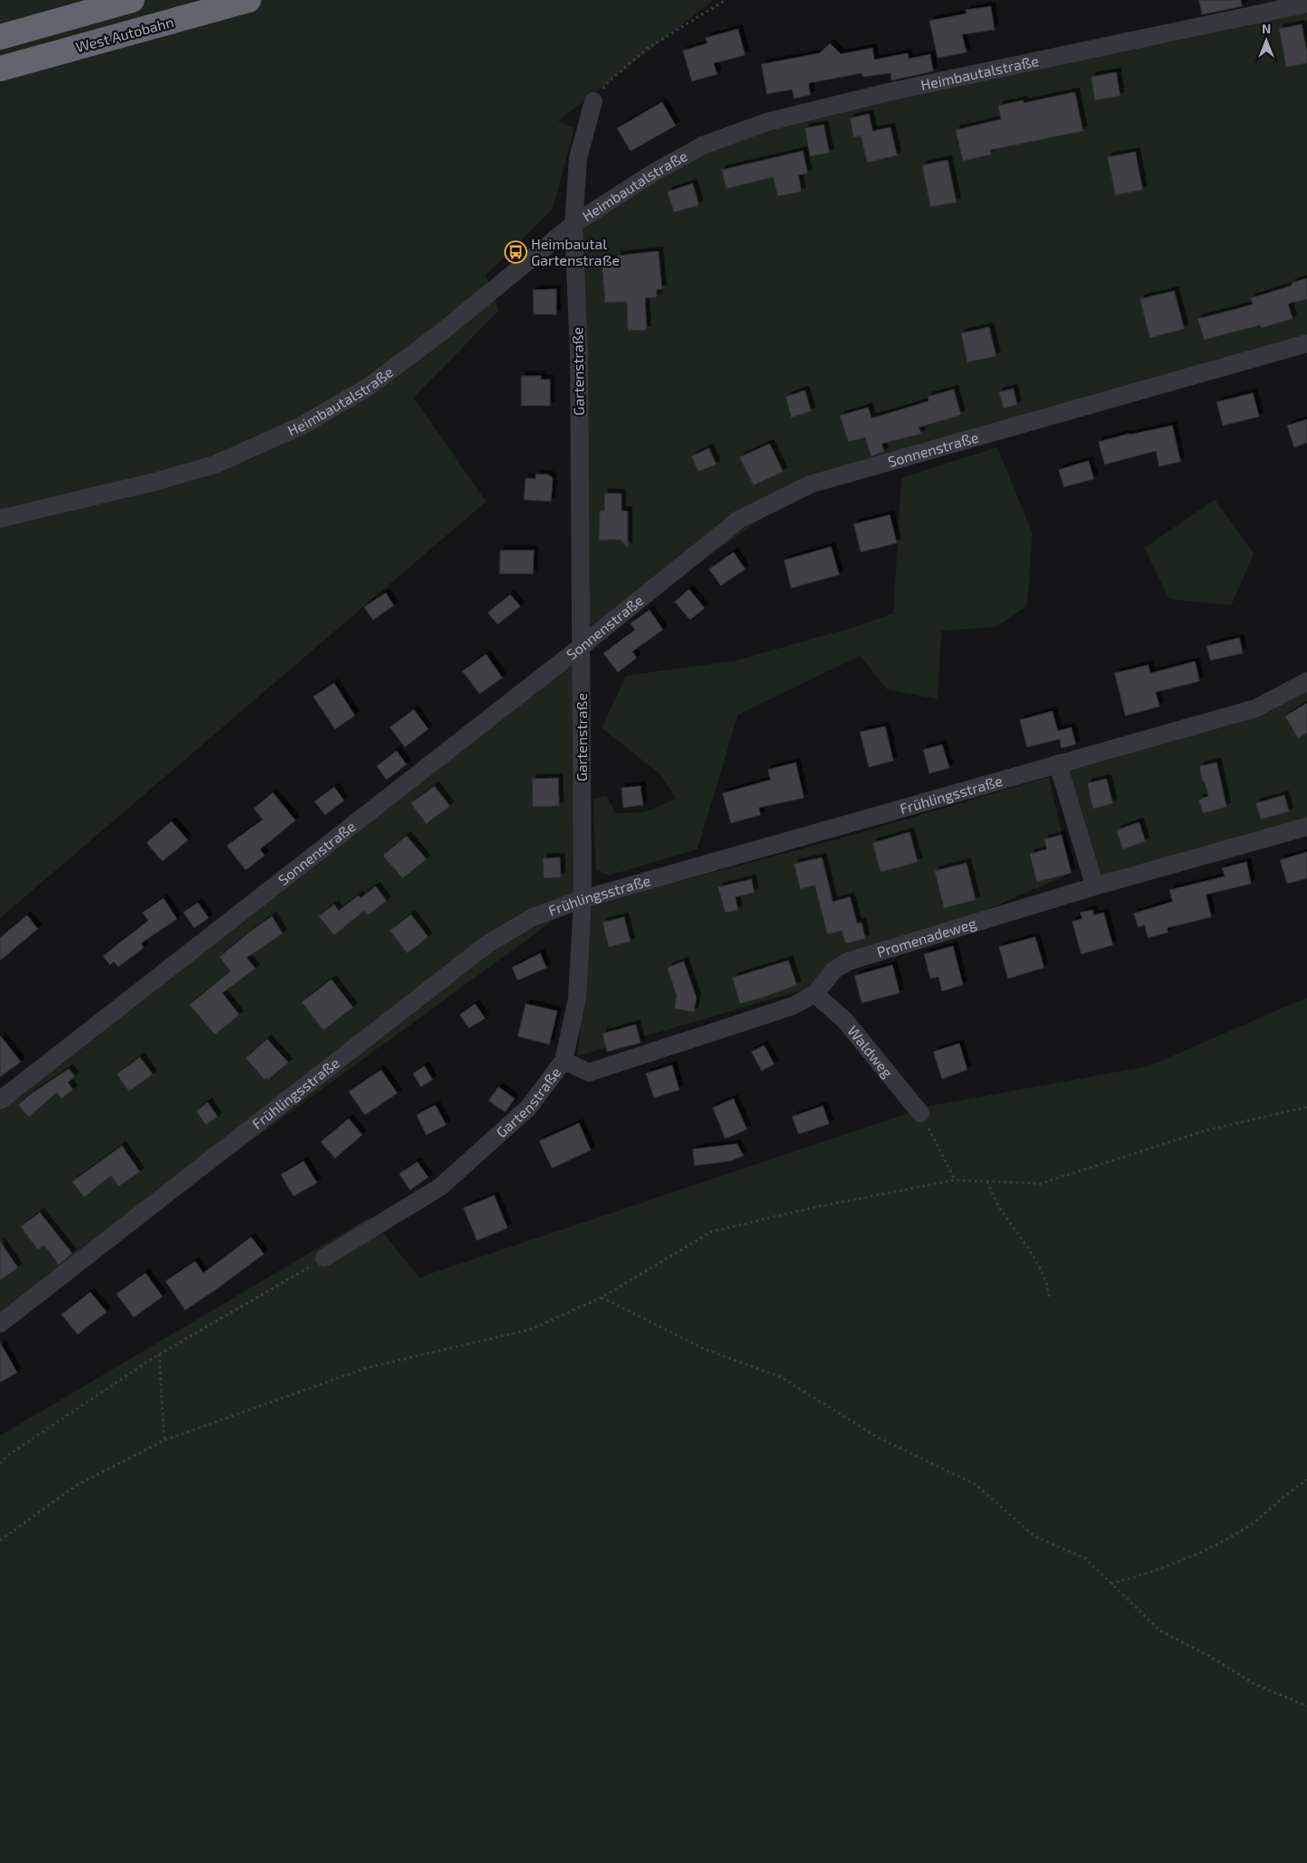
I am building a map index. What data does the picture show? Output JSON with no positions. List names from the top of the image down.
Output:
{
  "streets": {
    "highway": ["West Autobahn"],
    "street": [
      "Heimbautalstraße",
      "Gartenstraße",
      "Sonnenstraße",
      "Frühlingsstraße",
      "Promenadeweg",
      "Waldweg"
    ]
  },
  "crossings": [
    ["Heimbautalstraße", "Gartenstraße"],
    ["Gartenstraße", "Sonnenstraße"],
    ["Gartenstraße", "Frühlingsstraße"],
    ["Gartenstraße", "Promenadeweg"],
    ["Promenadeweg", "Waldweg"]
  ],
  "places": {
    "bus stop": ["Heimbautal Gartenstraße"]
  },
  "north": "top"
}
